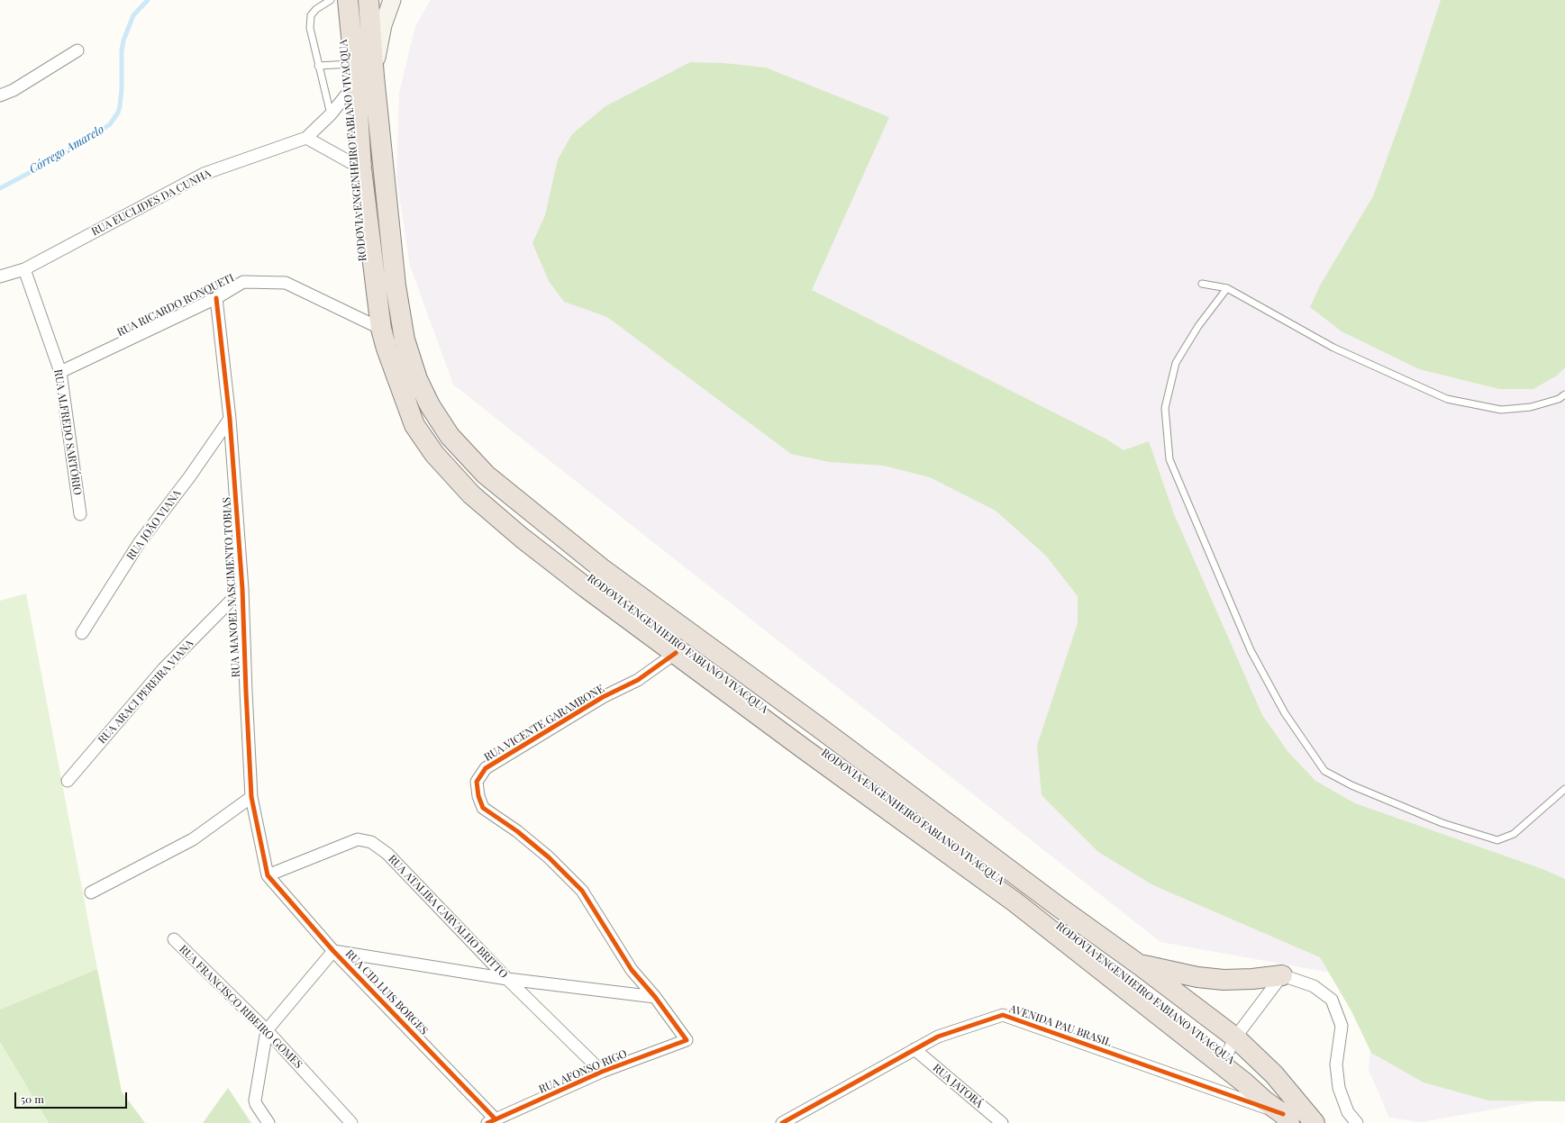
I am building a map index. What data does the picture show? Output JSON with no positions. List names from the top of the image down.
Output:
{
  "streets": {
    "highway": ["RODOVIA ENGENHEIRO FABIANO VIVACQUA"],
    "street": [
      "RUA EUCLIDES DA CUNHA",
      "RUA RICARDO RONQUETI",
      "RUA ALFREDO SARTÓRIO",
      "RUA JOÃO VIANA",
      "RUA MANOEL NASCIMENTO TOBIAS",
      "RUA ARACI PEREIRA VIANA",
      "RUA VICENTE GARAMBONE",
      "RUA ATALIBA CARVALHO BRITTO",
      "RUA CID LUIS BORGES",
      "RUA FRANCISCO RIBEIRO GOMES",
      "AVENIDA PAU BRASIL",
      "RUA AFONSO RIGO",
      "RUA JATOBÁ"
    ]
  },
  "crossings": [
    ["RODOVIA ENGENHEIRO FABIANO VIVACQUA", "RUA EUCLIDES DA CUNHA"],
    ["RODOVIA ENGENHEIRO FABIANO VIVACQUA", "RUA RICARDO RONQUETI"],
    ["RODOVIA ENGENHEIRO FABIANO VIVACQUA", "RUA VICENTE GARAMBONE"],
    ["RODOVIA ENGENHEIRO FABIANO VIVACQUA", "AVENIDA PAU BRASIL"],
    ["RUA EUCLIDES DA CUNHA", "RUA ALFREDO SARTÓRIO"],
    ["RUA RICARDO RONQUETI", "RUA ALFREDO SARTÓRIO"],
    ["RUA RICARDO RONQUETI", "RUA MANOEL NASCIMENTO TOBIAS"],
    ["RUA JOÃO VIANA", "RUA MANOEL NASCIMENTO TOBIAS"],
    ["RUA MANOEL NASCIMENTO TOBIAS", "RUA ARACI PEREIRA VIANA"],
    ["RUA MANOEL NASCIMENTO TOBIAS", "RUA ATALIBA CARVALHO BRITTO"],
    ["RUA MANOEL NASCIMENTO TOBIAS", "RUA CID LUIS BORGES"],
    ["RUA VICENTE GARAMBONE", "RUA AFONSO RIGO"],
    ["RUA ATALIBA CARVALHO BRITTO", "RUA CID LUIS BORGES"],
    ["RUA ATALIBA CARVALHO BRITTO", "RUA AFONSO RIGO"],
    ["RUA CID LUIS BORGES", "RUA AFONSO RIGO"],
    ["AVENIDA PAU BRASIL", "RUA JATOBÁ"]
  ],
  "water": ["Córrego Amarelo"],
  "scale_bar": "50 m"
}
